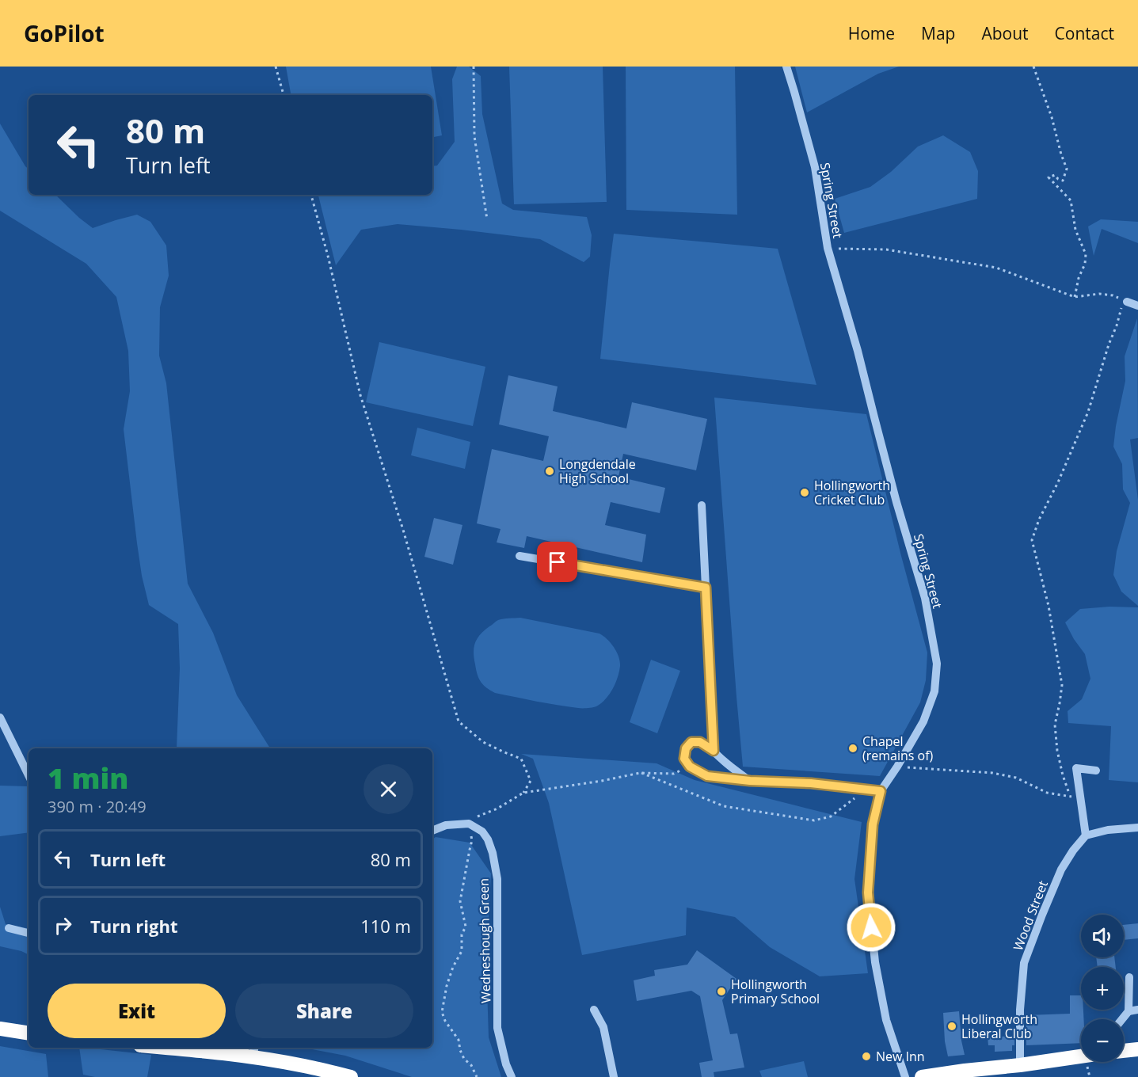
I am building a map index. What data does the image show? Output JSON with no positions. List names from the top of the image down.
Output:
{
  "streets": {
    "street": ["Spring Street", "Wood Street", "Wedneshough Green"]
  },
  "places": [
    "Longdendale High School",
    "Hollingworth Cricket Club",
    "Chapel (remains of)",
    "Hollingworth Primary School",
    "Hollingworth Liberal Club",
    "New Inn"
  ],
  "page": {
    "header": "GoPilot",
    "nav": [
      "Home",
      "Map",
      "About",
      "Contact"
    ],
    "turn": ["80 m", "Turn left"],
    "heading": ["1 min", "390 m · 20:49"],
    "list": [
      {
        "name": "Turn left",
        "value": "80 m"
      },
      {
        "name": "Turn right",
        "value": "110 m"
      }
    ],
    "map_buttons": ["+", "−"],
    "buttons": ["Exit", "Share"]
  }
}
